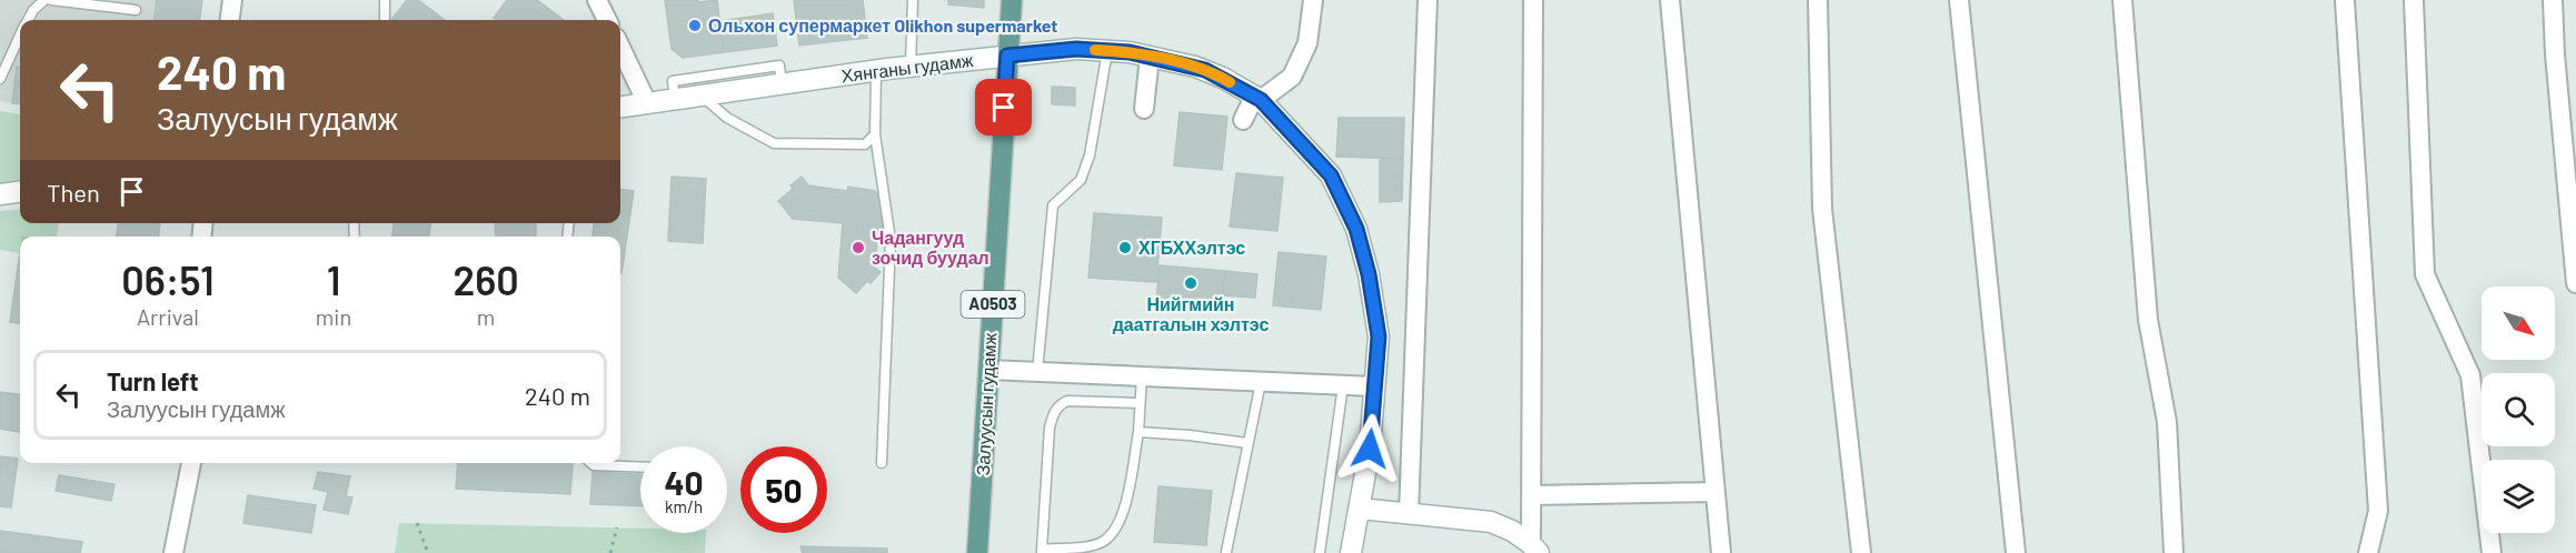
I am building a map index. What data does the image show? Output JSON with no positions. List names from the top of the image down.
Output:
{
  "streets": {
    "main road": ["Хянганы гудамж", "A0503", "Залуусын гудамж"]
  },
  "crossings": [
    ["Хянганы гудамж", "A0503"],
    ["Хянганы гудамж", "Залуусын гудамж"],
    ["A0503", "Залуусын гудамж"]
  ],
  "places": [
    "Ольхон супермаркет Olikhon supermarket",
    "Чадангууд зочид буудал",
    "ХГБХХэлтэс",
    "Нийгмийн даатгалын хэлтэс"
  ],
  "north": "bottom right",
  "page": {
    "turn": ["240 m", "Залуусын гудамж"],
    "then": "Then",
    "eta": [
      "06:51",
      "Arrival",
      "1",
      "min",
      "260",
      "m"
    ],
    "list": [
      {
        "name": "Turn left",
        "note": "Залуусын гудамж",
        "value": "240 m"
      }
    ],
    "speed": "40 km/h",
    "limit": "50"
  }
}
